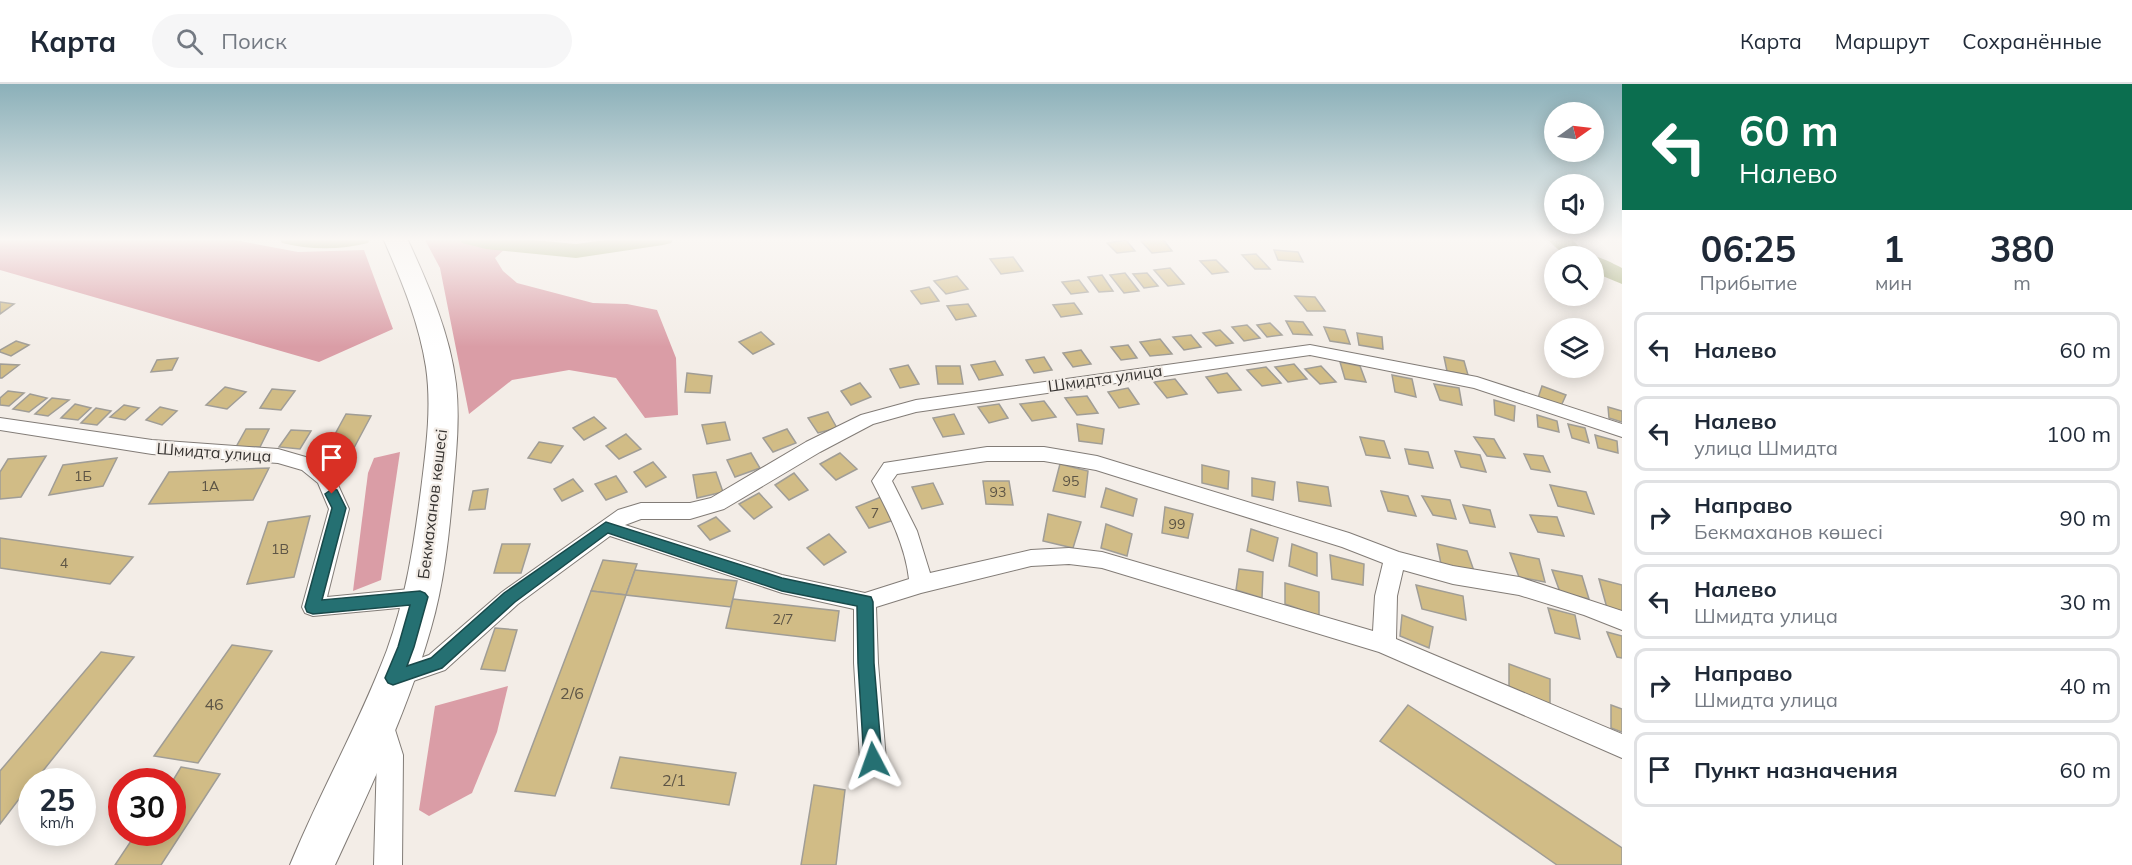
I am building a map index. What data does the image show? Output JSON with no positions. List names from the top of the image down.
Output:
{
  "streets": {
    "main road": ["Бекмаханов көшесі"],
    "street": ["Шмидта улица"]
  },
  "crossings": [
    ["Шмидта улица", "Бекмаханов көшесі"]
  ],
  "house_numbers": [
    "1Б",
    "95",
    "1А",
    "93",
    "7",
    "99",
    "1В",
    "4",
    "2/7",
    "2/6",
    "46",
    "2/1"
  ],
  "north": "right",
  "page": {
    "header": "Карта",
    "search": "Поиск",
    "nav": ["Карта", "Маршрут", "Сохранённые"],
    "turn": ["60 m", "Налево"],
    "eta": [
      "06:25",
      "Прибытие",
      "1",
      "мин",
      "380",
      "m"
    ],
    "list": [
      {
        "name": "Налево",
        "value": "60 m"
      },
      {
        "name": "Налево",
        "note": "улица Шмидта",
        "value": "100 m"
      },
      {
        "name": "Направо",
        "note": "Бекмаханов көшесі",
        "value": "90 m"
      },
      {
        "name": "Налево",
        "note": "Шмидта улица",
        "value": "30 m"
      },
      {
        "name": "Направо",
        "note": "Шмидта улица",
        "value": "40 m"
      },
      {
        "name": "Пункт назначения",
        "value": "60 m"
      }
    ],
    "speed": "25 km/h",
    "limit": "30"
  }
}
